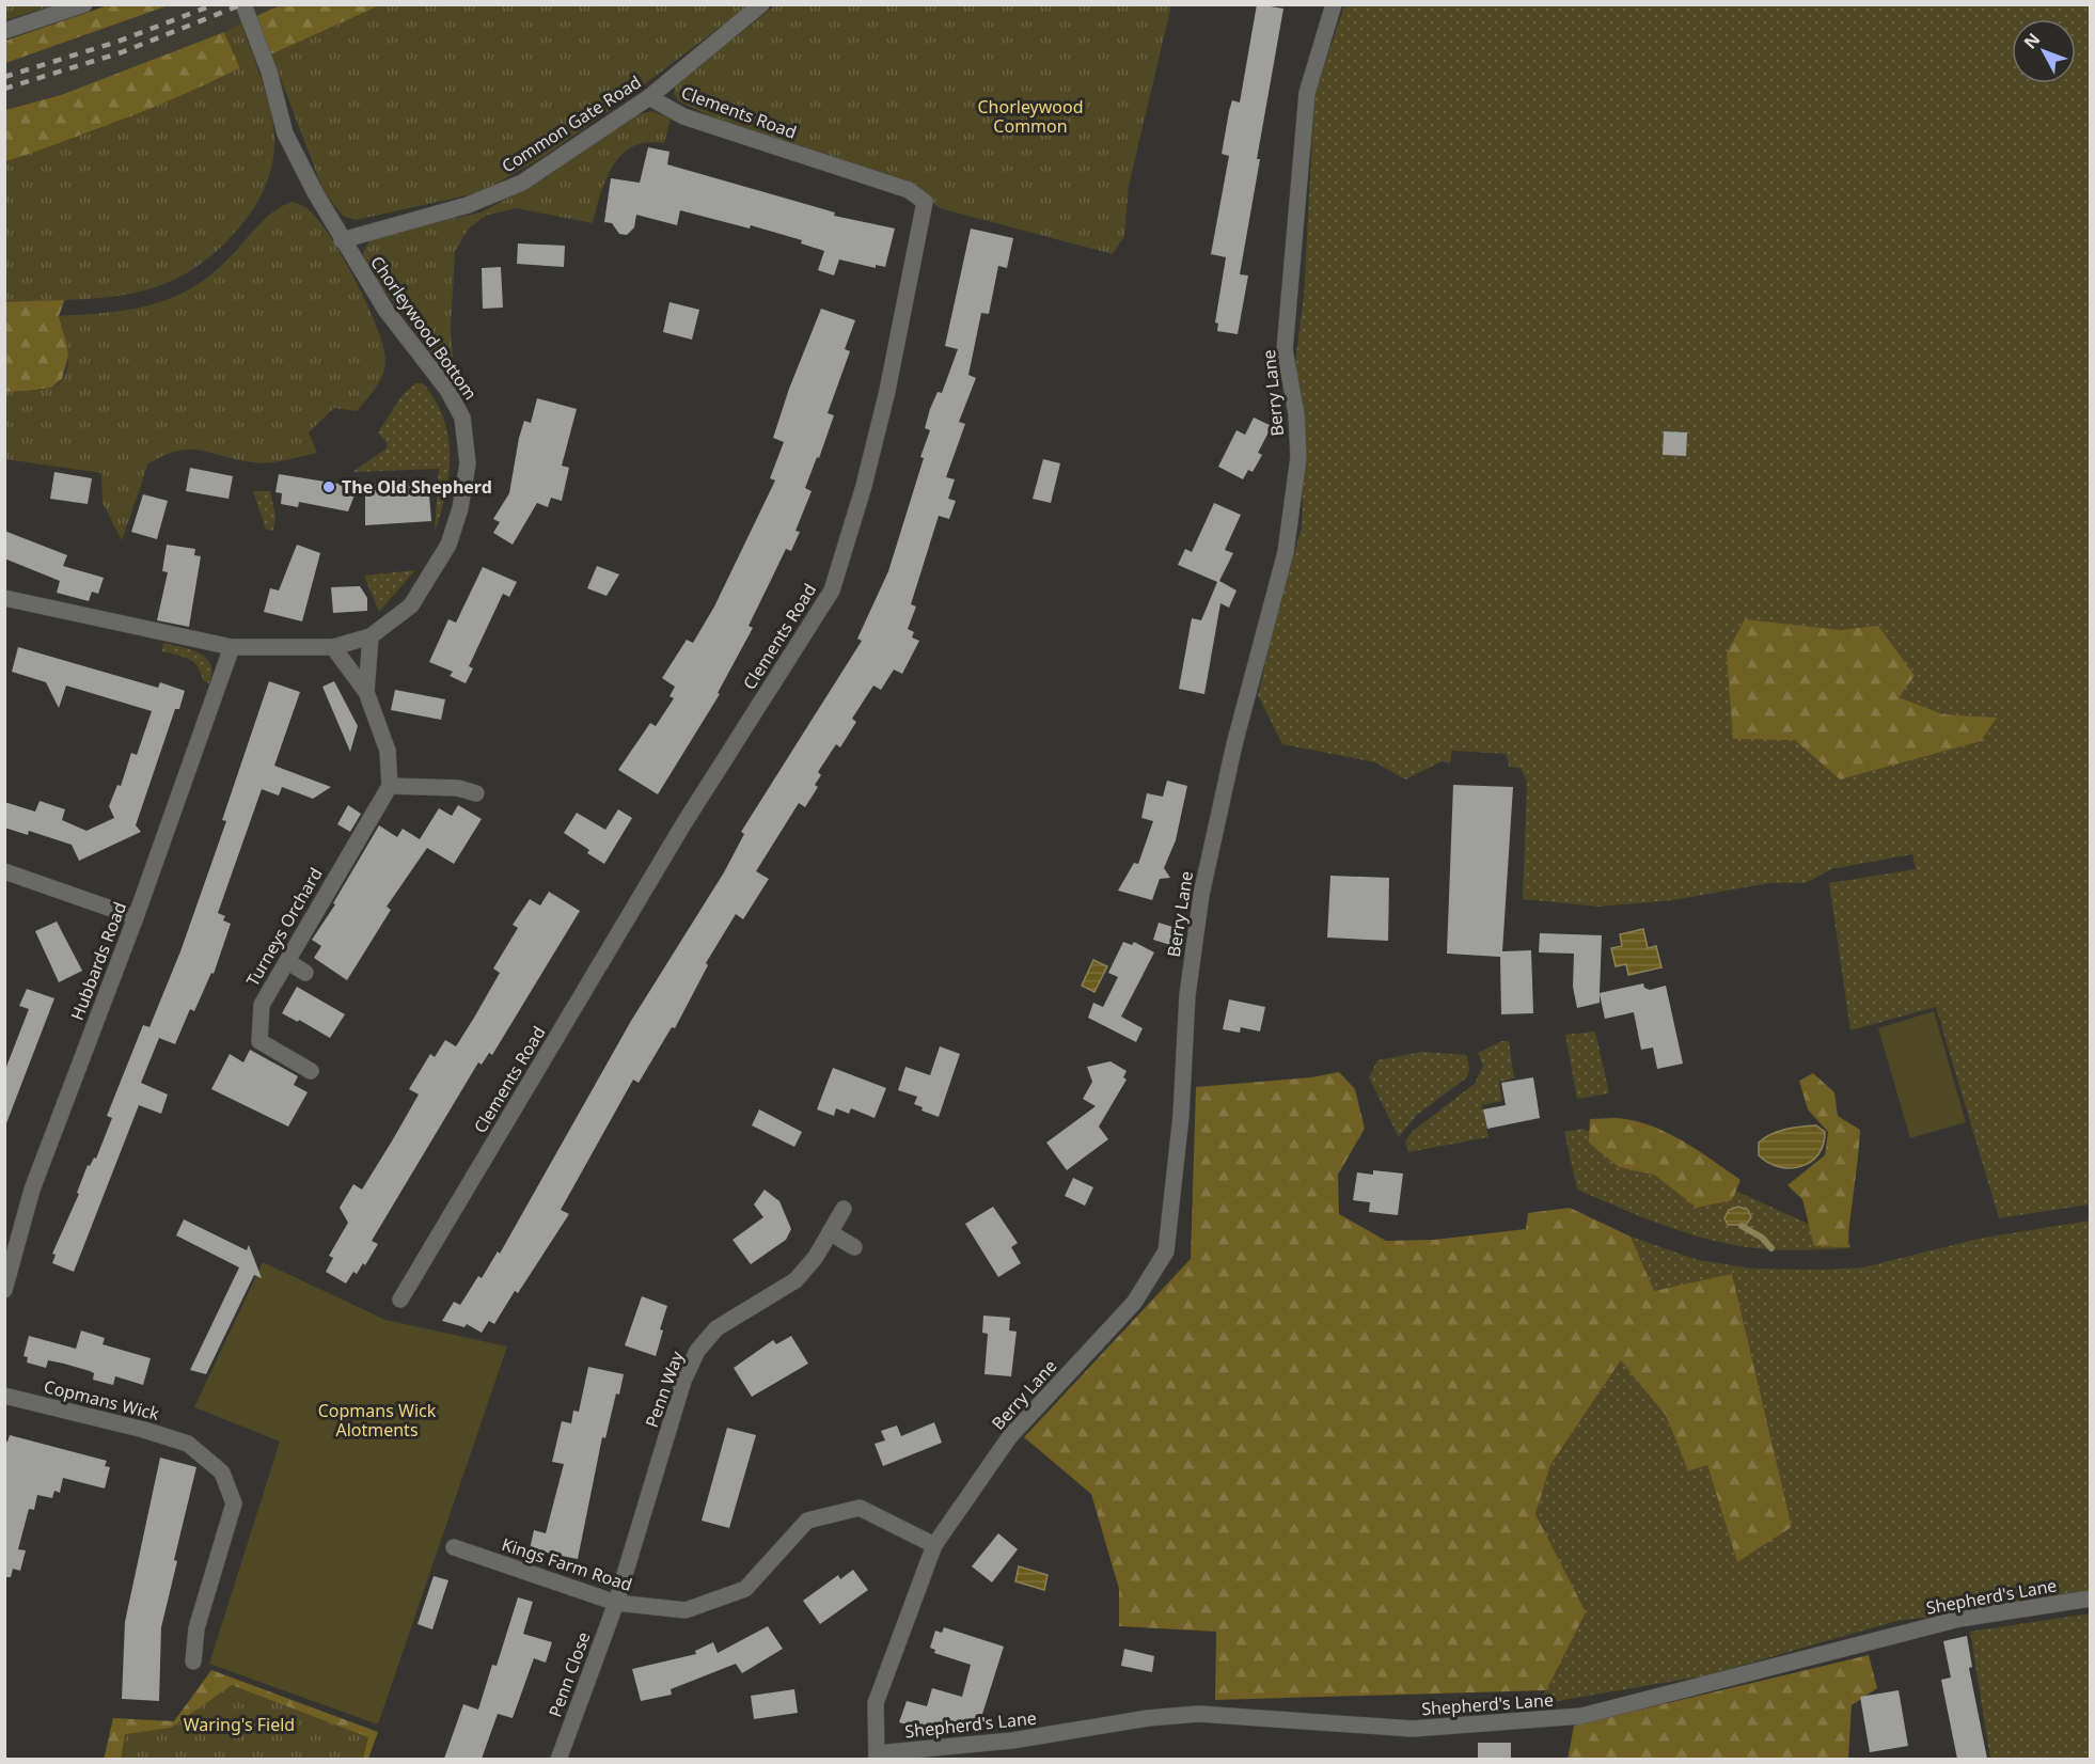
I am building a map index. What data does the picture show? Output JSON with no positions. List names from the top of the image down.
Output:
{
  "streets": {
    "street": [
      "Clements Road",
      "Common Gate Road",
      "Chorleywood Bottom",
      "Berry Lane",
      "Turneys Orchard",
      "Hubbards Road",
      "Penn Way",
      "Copmans Wick",
      "Kings Farm Road",
      "Shepherd's Lane",
      "Penn Close"
    ]
  },
  "crossings": [
    ["Clements Road", "Common Gate Road"],
    ["Common Gate Road", "Chorleywood Bottom"],
    ["Chorleywood Bottom", "Hubbards Road"],
    ["Berry Lane", "Kings Farm Road"],
    ["Berry Lane", "Shepherd's Lane"],
    ["Penn Way", "Kings Farm Road"],
    ["Penn Way", "Penn Close"],
    ["Kings Farm Road", "Penn Close"]
  ],
  "parks": ["Chorleywood Common", "Copmans Wick Alotments", "Waring's Field"],
  "places": ["The Old Shepherd"],
  "north": "top left"
}
